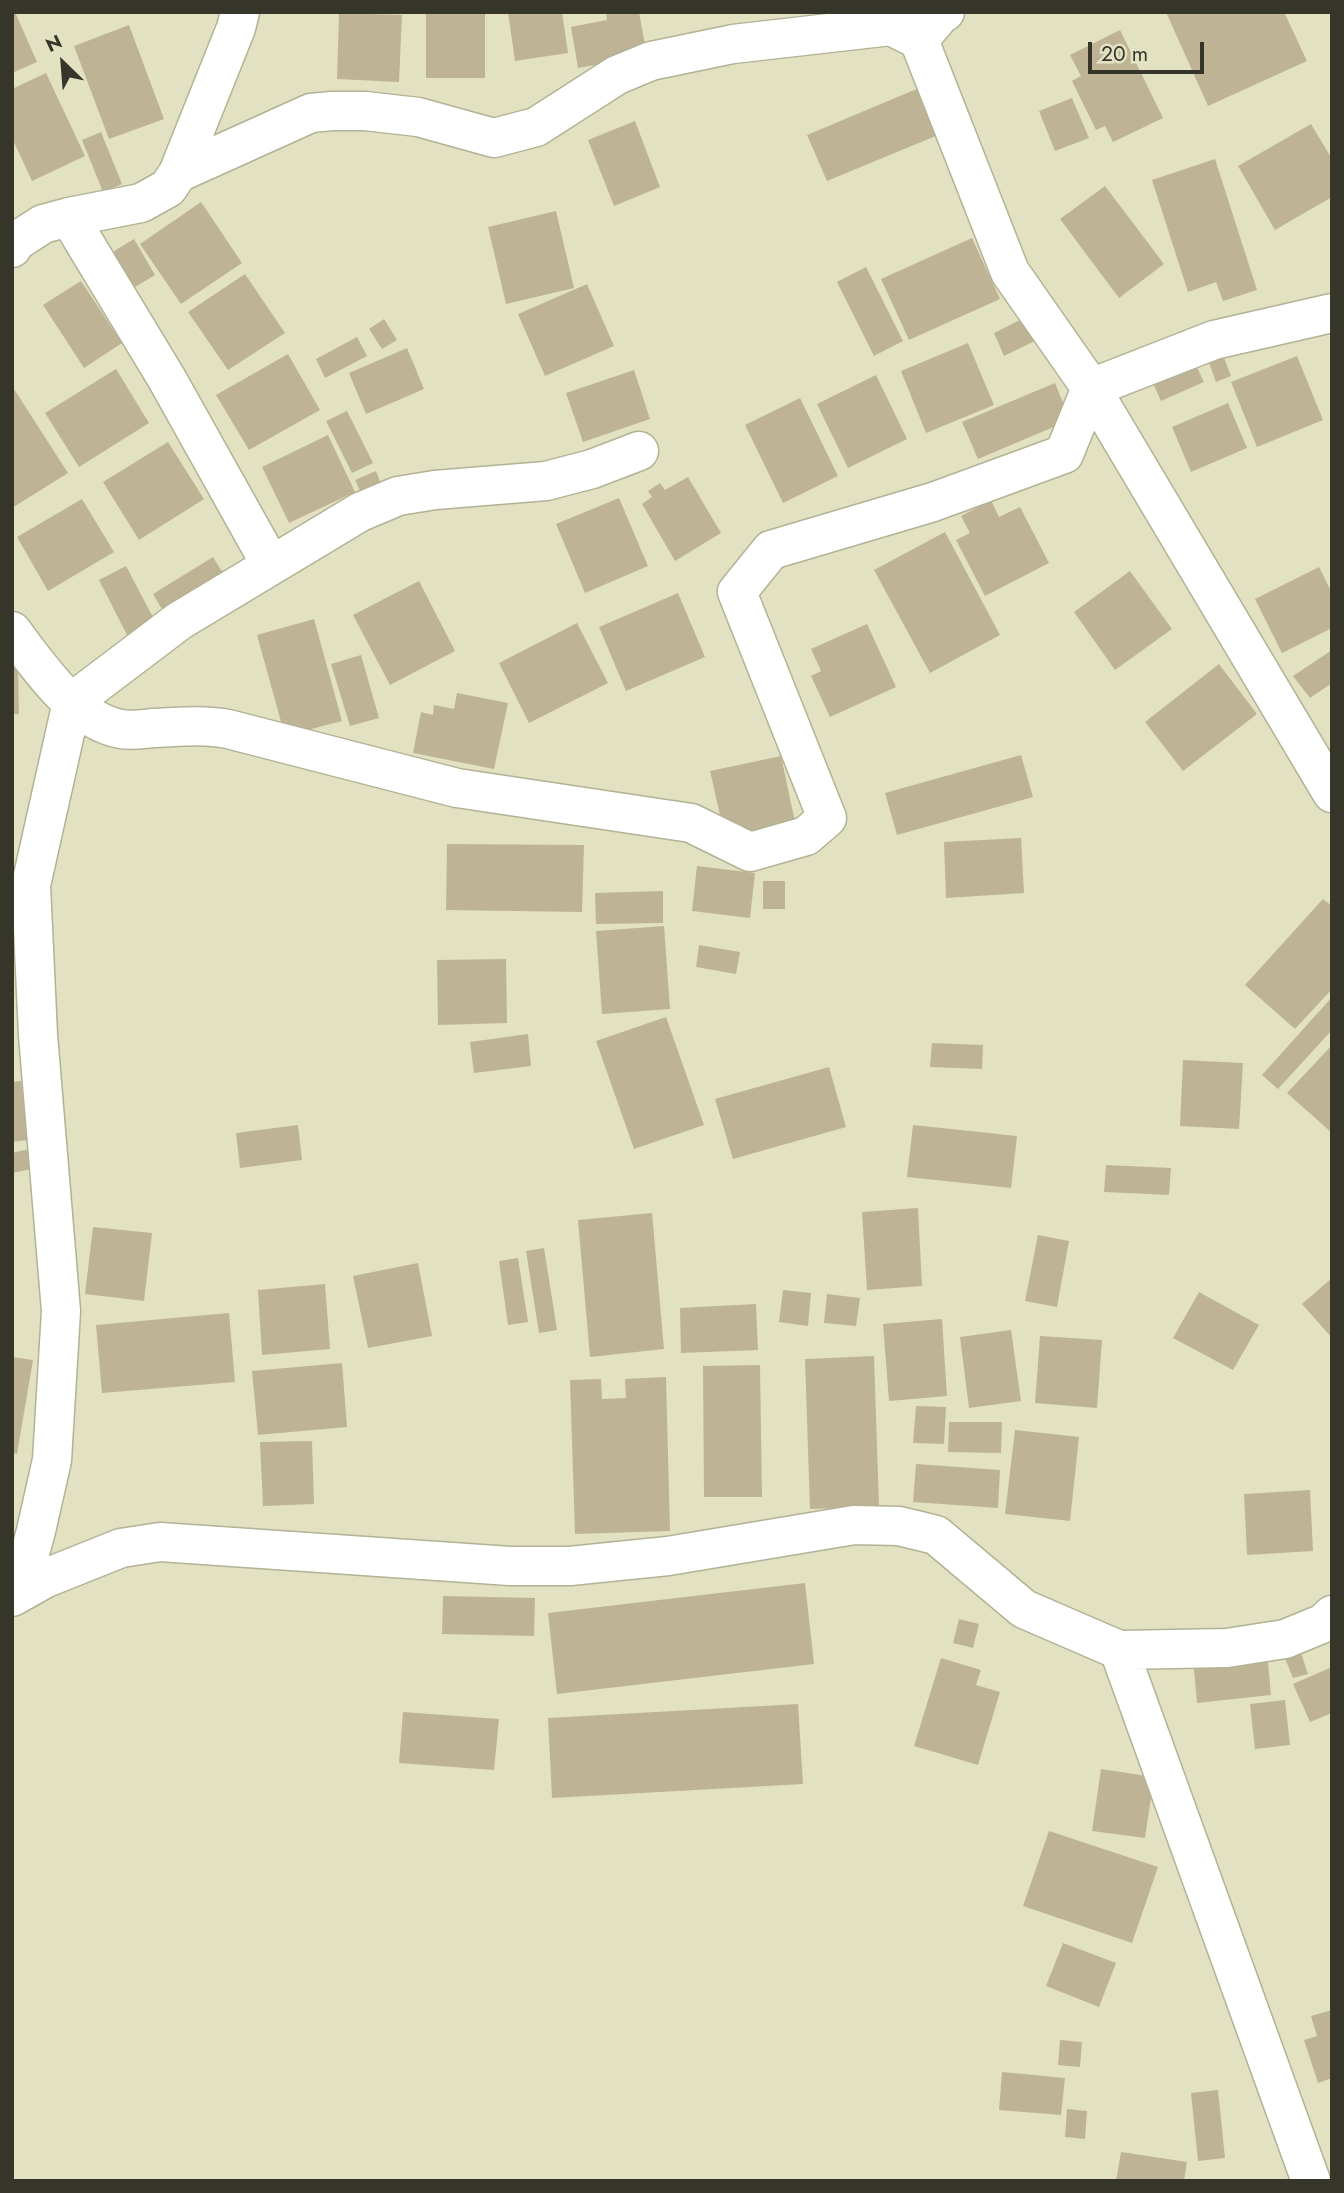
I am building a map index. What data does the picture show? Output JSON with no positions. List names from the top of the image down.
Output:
{
  "scale_bar": "20 m",
  "north": "top left"
}
